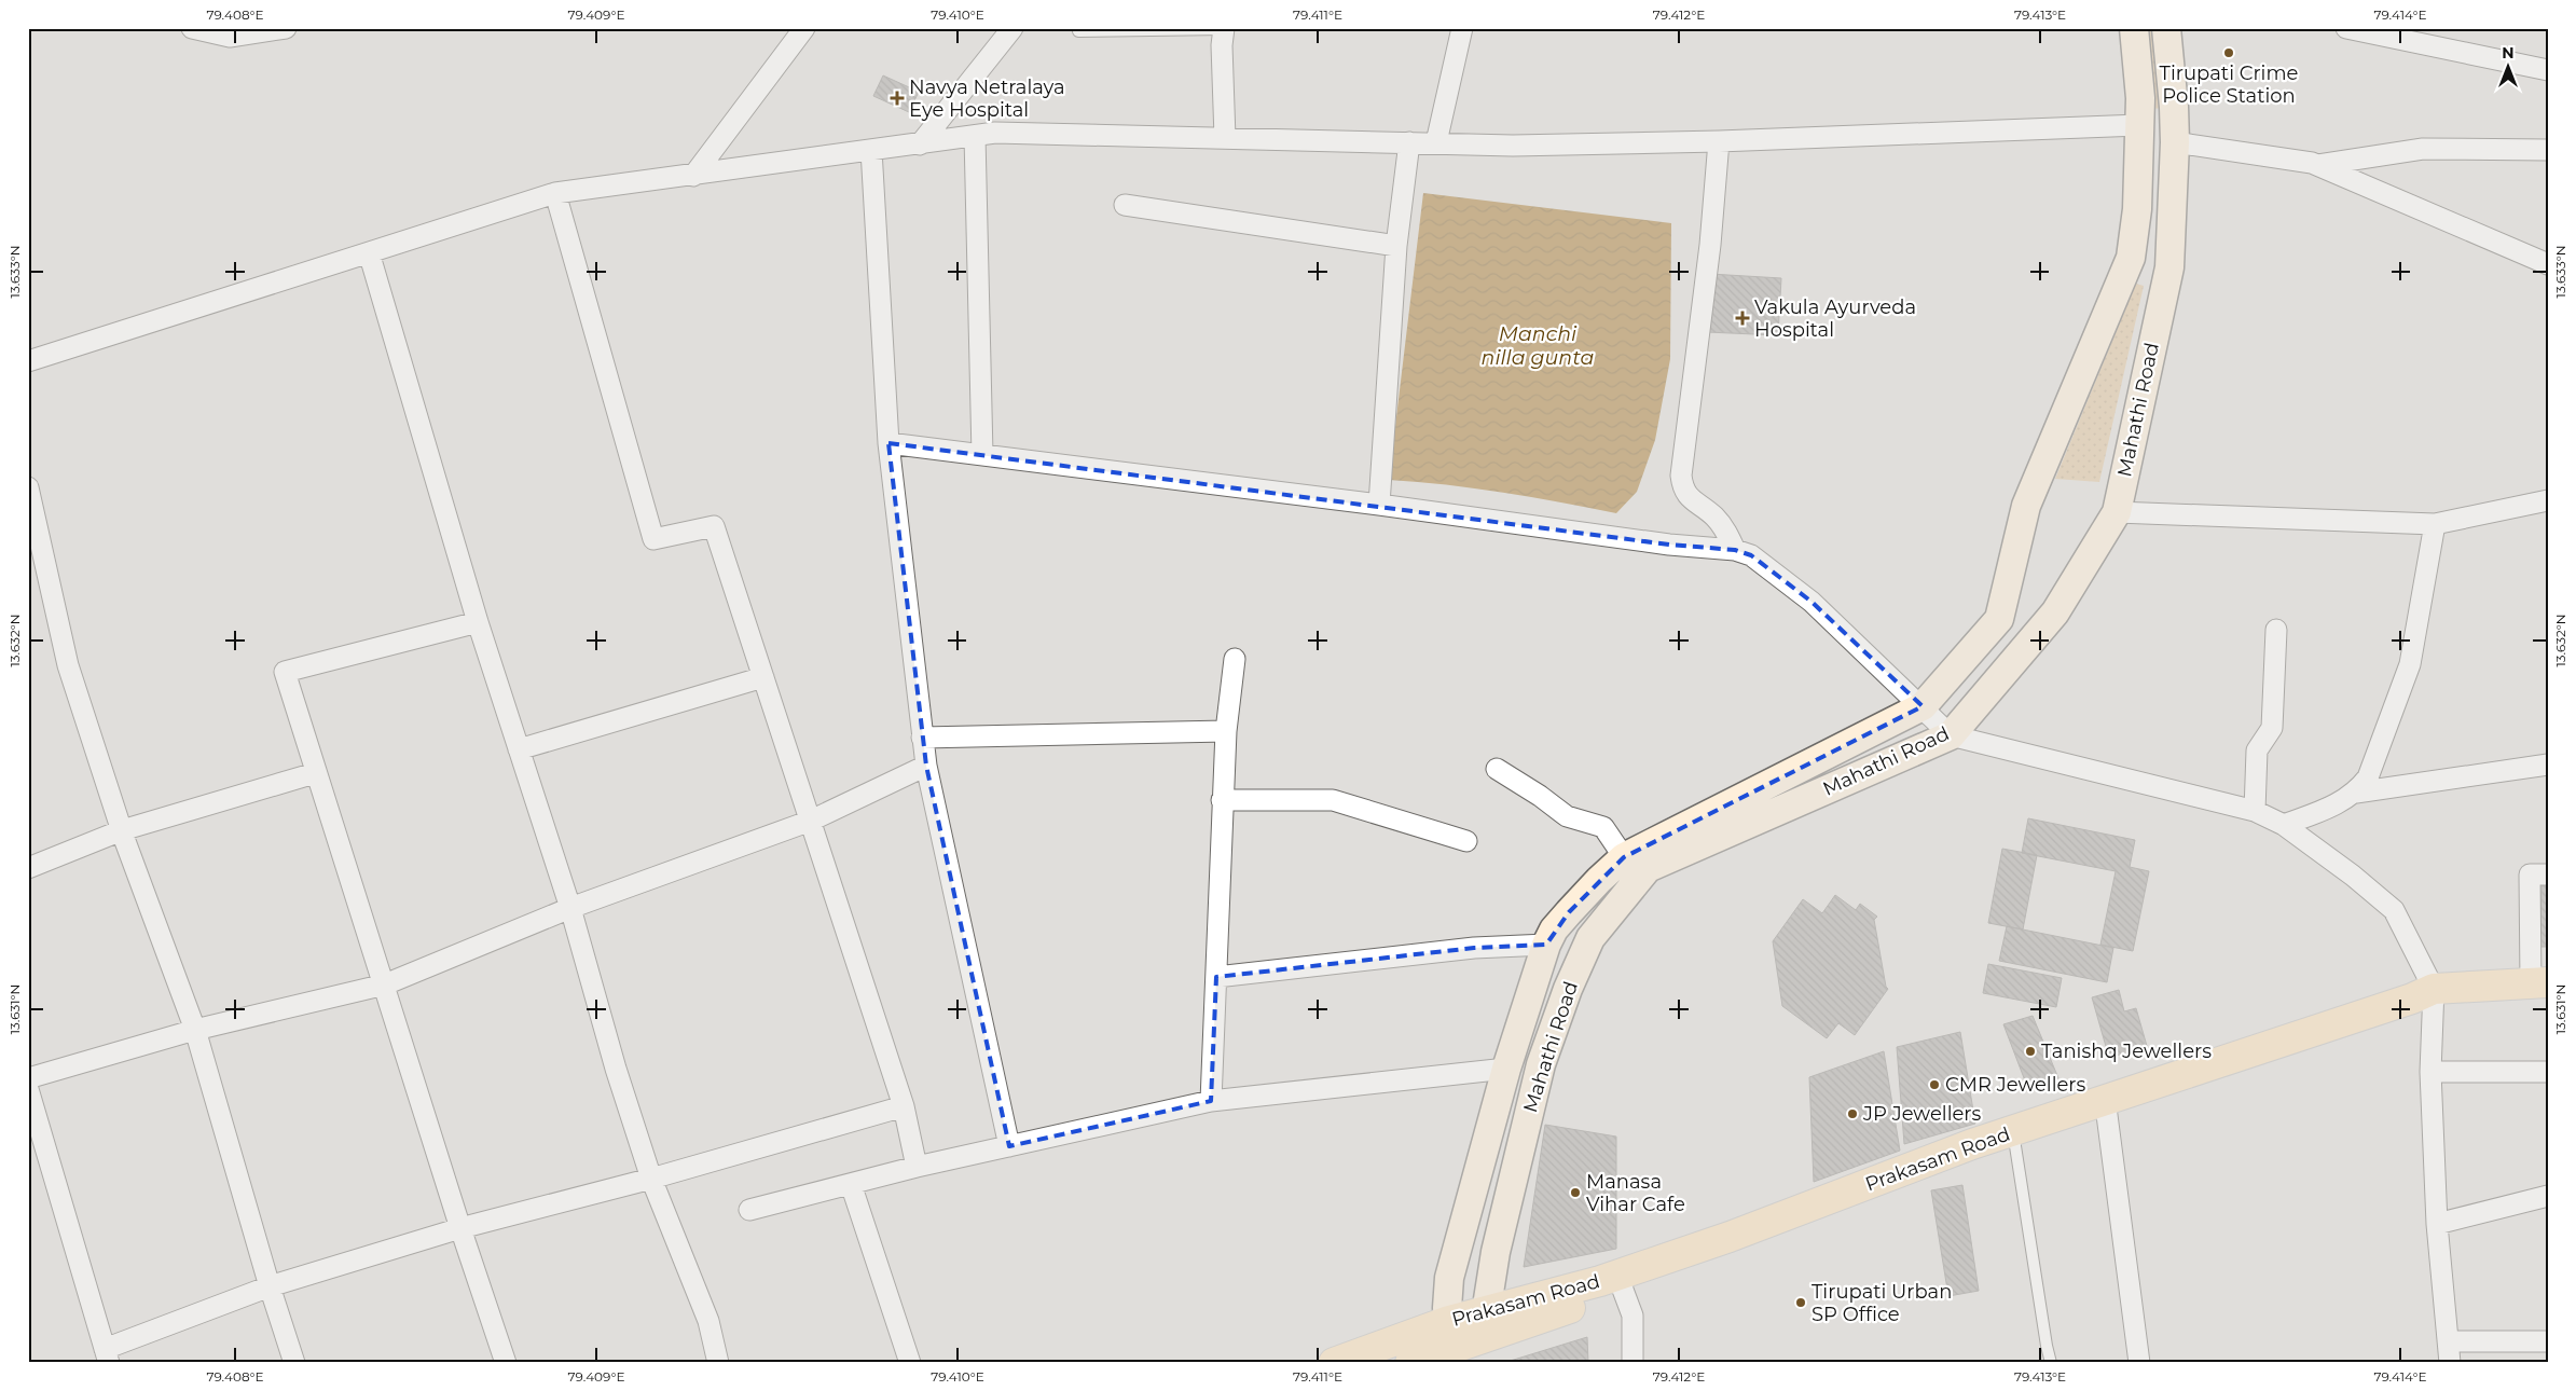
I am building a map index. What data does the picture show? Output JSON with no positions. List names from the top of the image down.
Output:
{
  "streets": {
    "main road": ["Prakasam Road"],
    "street": ["Mahathi Road"]
  },
  "crossings": [
    ["Mahathi Road", "Prakasam Road"]
  ],
  "water": ["Manchi nilla gunta"],
  "places": {
    "other": [
      "Tirupati Crime Police Station",
      "Tanishq Jewellers",
      "CMR Jewellers",
      "JP Jewellers",
      "Manasa Vihar Cafe",
      "Tirupati Urban SP Office"
    ],
    "health": ["Navya Netralaya Eye Hospital", "Vakula Ayurveda Hospital"]
  },
  "north": "top",
  "coordinates": [
    "79.408°E",
    "79.409°E",
    "79.410°E",
    "79.411°E",
    "79.412°E",
    "79.413°E",
    "79.414°E",
    "13.633°N",
    "13.632°N",
    "13.631°N"
  ]
}
